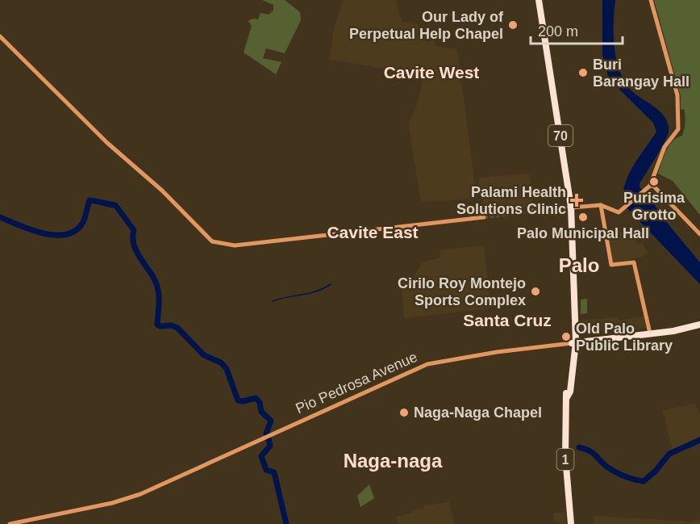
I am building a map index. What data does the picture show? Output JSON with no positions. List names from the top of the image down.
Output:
{
  "streets": {
    "highway": ["70", "1"],
    "main road": ["Pio Pedrosa Avenue"]
  },
  "crossings": [
    ["70", "Pio Pedrosa Avenue"],
    ["70", "1"],
    ["Pio Pedrosa Avenue", "1"]
  ],
  "districts": [
    "Cavite West",
    "Cavite East",
    "Palo",
    "Santa Cruz",
    "Naga-naga"
  ],
  "places": {
    "other": [
      "Our Lady of Perpetual Help Chapel",
      "Buri Barangay Hall",
      "Purisima Grotto",
      "Palo Municipal Hall",
      "Cirilo Roy Montejo Sports Complex",
      "Old Palo Public Library",
      "Naga-Naga Chapel"
    ],
    "health": ["Palami Health Solutions Clinic"]
  },
  "scale_bar": "200 m"
}
